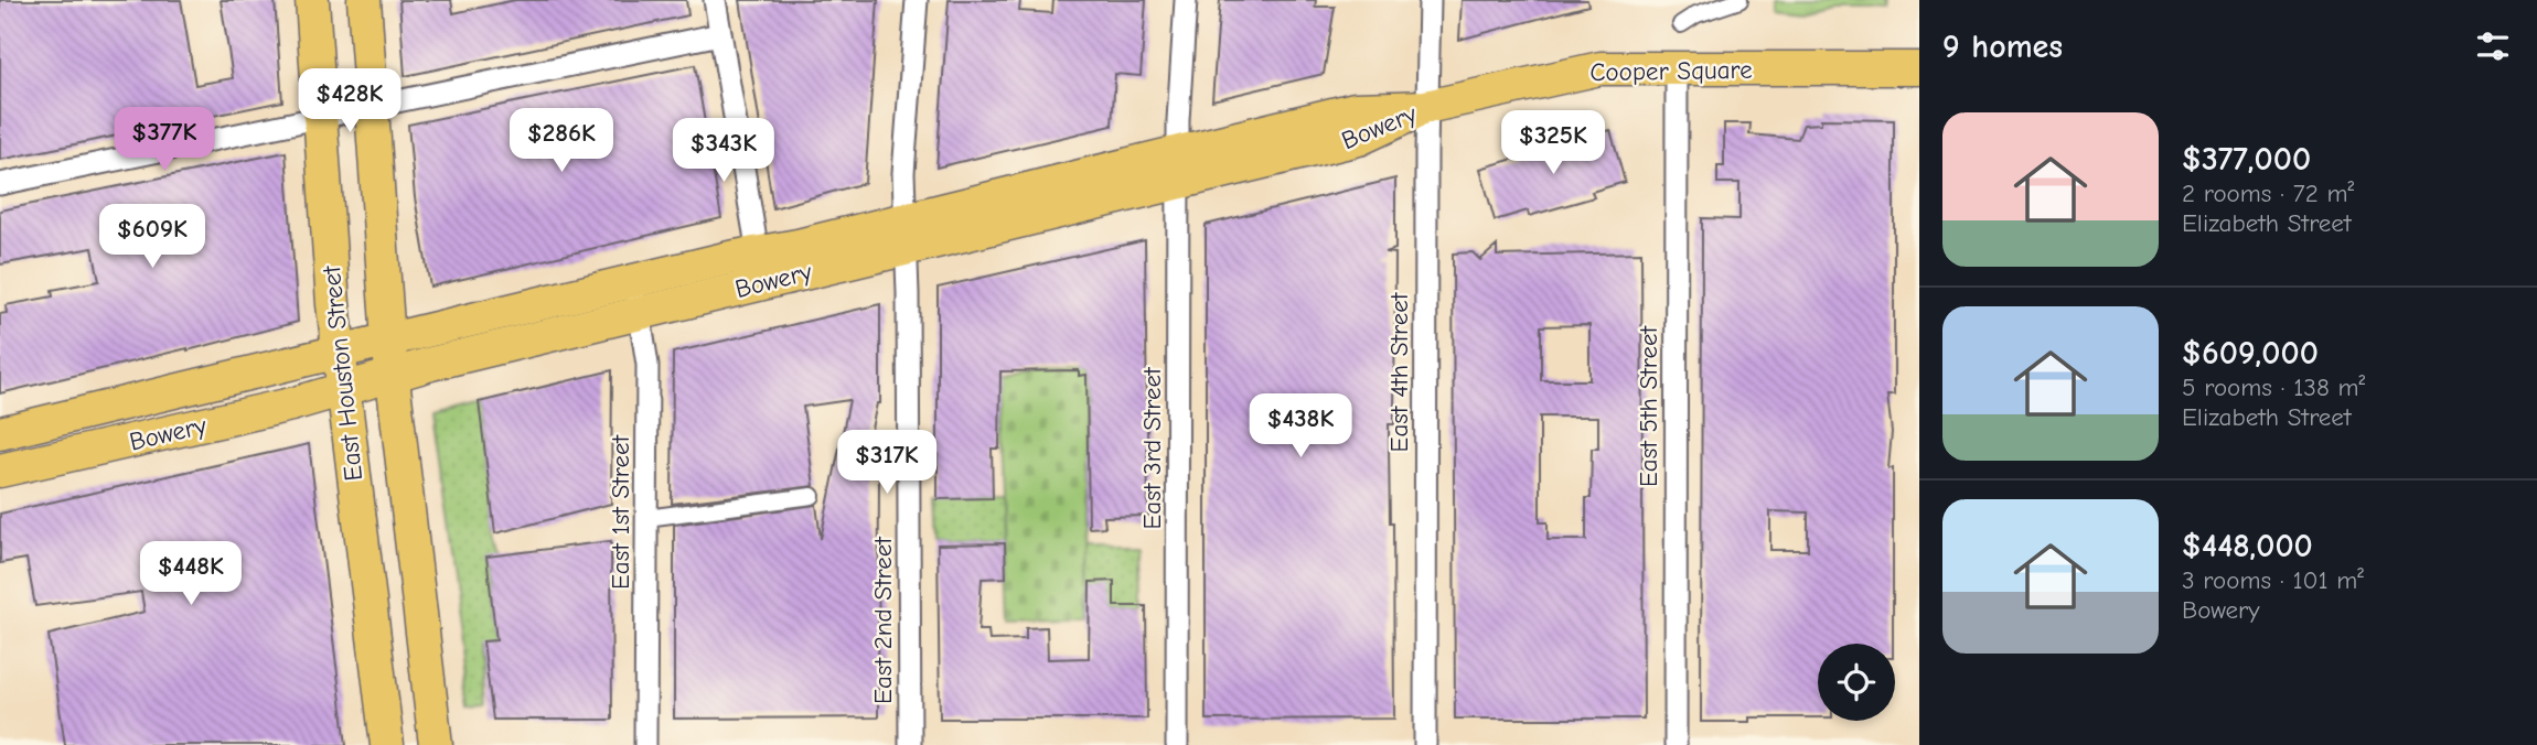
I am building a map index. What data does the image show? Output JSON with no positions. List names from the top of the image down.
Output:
{
  "streets": {
    "main road": ["Cooper Square", "Bowery", "East Houston Street"],
    "street": [
      "East 4th Street",
      "East 5th Street",
      "East 3rd Street",
      "East 1st Street",
      "East 2nd Street"
    ]
  },
  "crossings": [
    ["Cooper Square", "Bowery"],
    ["Cooper Square", "East 4th Street"],
    ["Cooper Square", "East 5th Street"],
    ["Bowery", "East 4th Street"],
    ["Bowery", "East Houston Street"],
    ["Bowery", "East 3rd Street"],
    ["Bowery", "East 1st Street"],
    ["Bowery", "East 2nd Street"]
  ],
  "page": {
    "heading": "9 homes",
    "price": [
      "$428K",
      "$377K",
      "$286K",
      "$325K",
      "$343K",
      "$609K",
      "$438K",
      "$317K",
      "$448K"
    ],
    "list": [
      {
        "name": "$377,000",
        "note": "2 rooms · 72 m² · Elizabeth Street"
      },
      {
        "name": "$609,000",
        "note": "5 rooms · 138 m² · Elizabeth Street"
      },
      {
        "name": "$448,000",
        "note": "3 rooms · 101 m² · Bowery"
      }
    ]
  }
}
